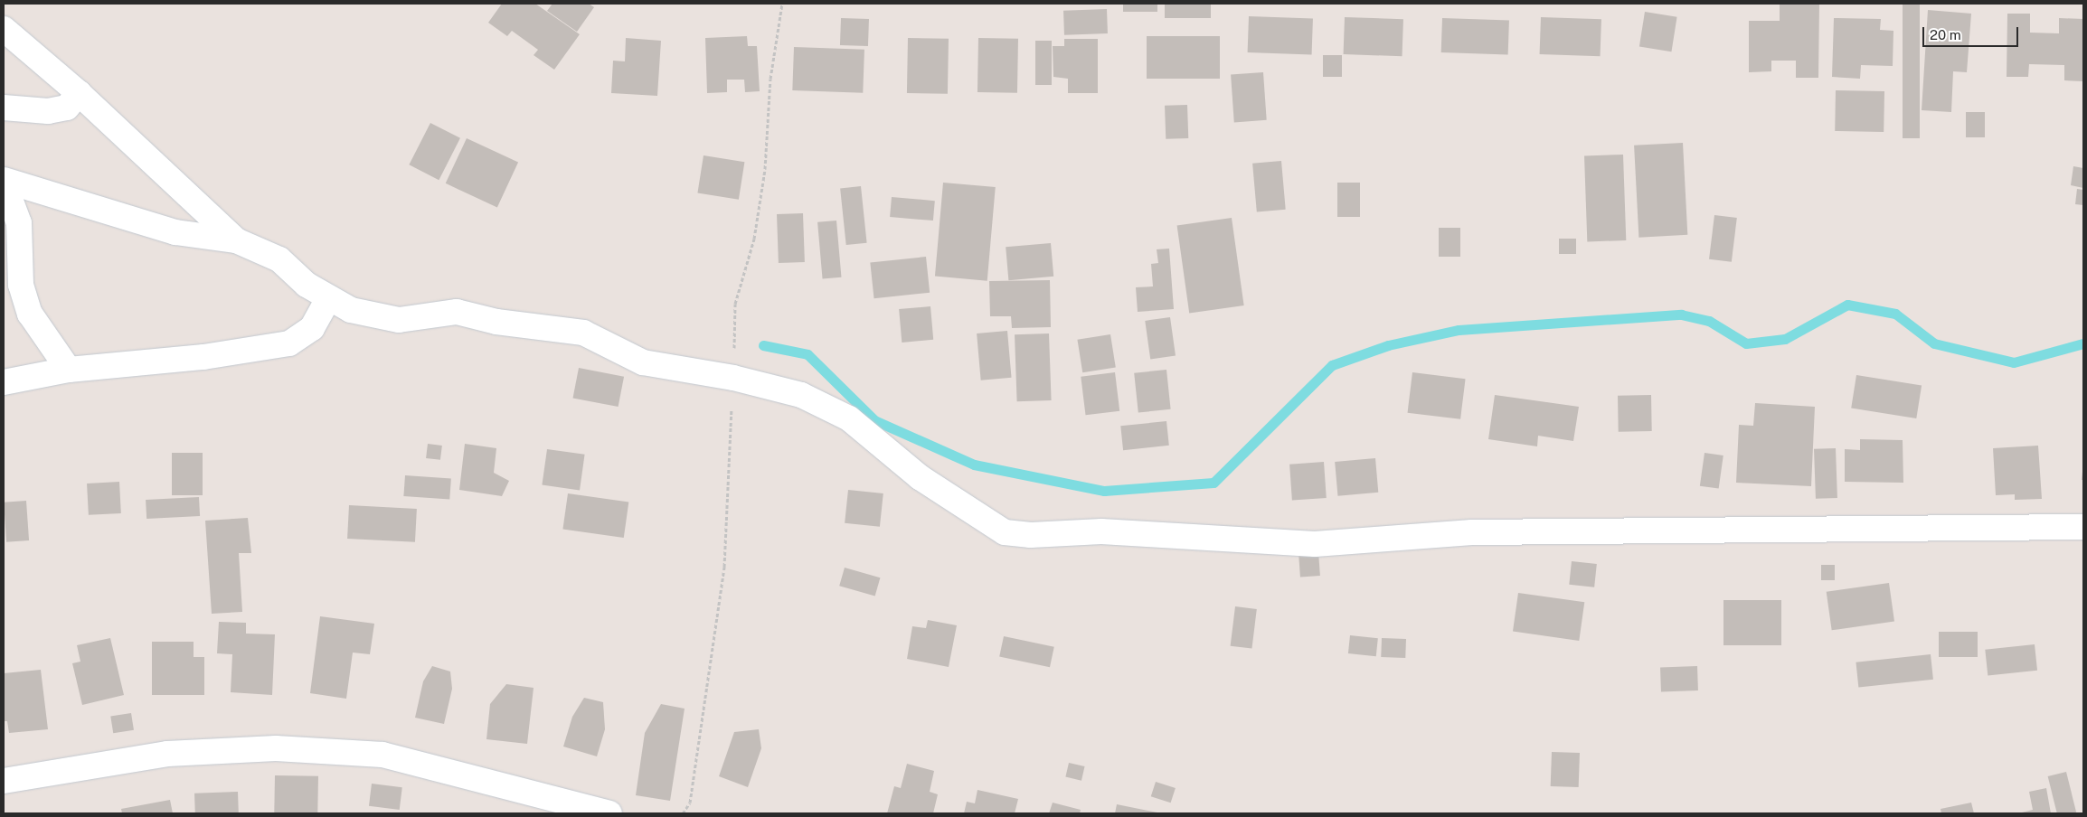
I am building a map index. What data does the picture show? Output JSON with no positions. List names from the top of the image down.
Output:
{
  "scale_bar": "20 m"
}
